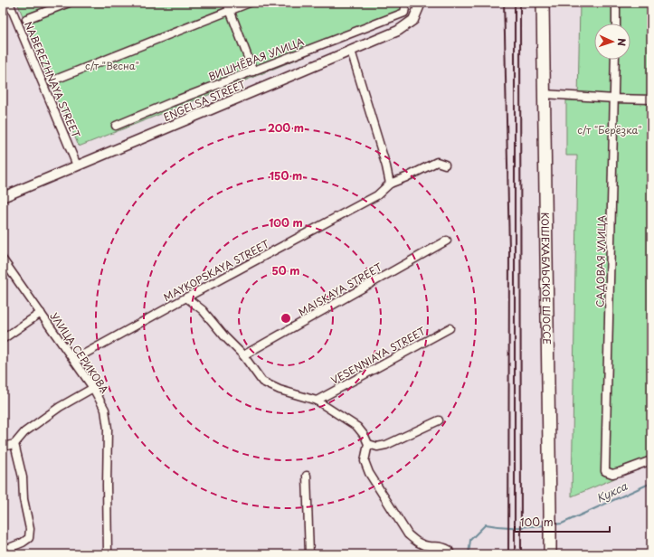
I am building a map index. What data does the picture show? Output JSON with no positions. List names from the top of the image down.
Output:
{
  "streets": {
    "main road": ["КОШЕХАБЛЬСКОЕ ШОССЕ"],
    "street": [
      "ВИШНЁВАЯ УЛИЦА",
      "NABEREZHNAYA STREET",
      "ENGELSA STREET",
      "САДОВАЯ УЛИЦА",
      "MAYKOPSKAYA STREET",
      "MAISKAYA STREET",
      "УЛИЦА СЕРИКОВА",
      "VESENNIAYA STREET"
    ]
  },
  "crossings": [
    ["NABEREZHNAYA STREET", "ENGELSA STREET"],
    ["MAYKOPSKAYA STREET", "УЛИЦА СЕРИКОВА"]
  ],
  "water": ["Кукса"],
  "parks": ["с/т \"Весна\"", "с/т \"Берёзка\""],
  "scale_bar": "100 m",
  "north": "right",
  "rings": [
    "200 m",
    "150 m",
    "100 m",
    "50 m"
  ]
}
